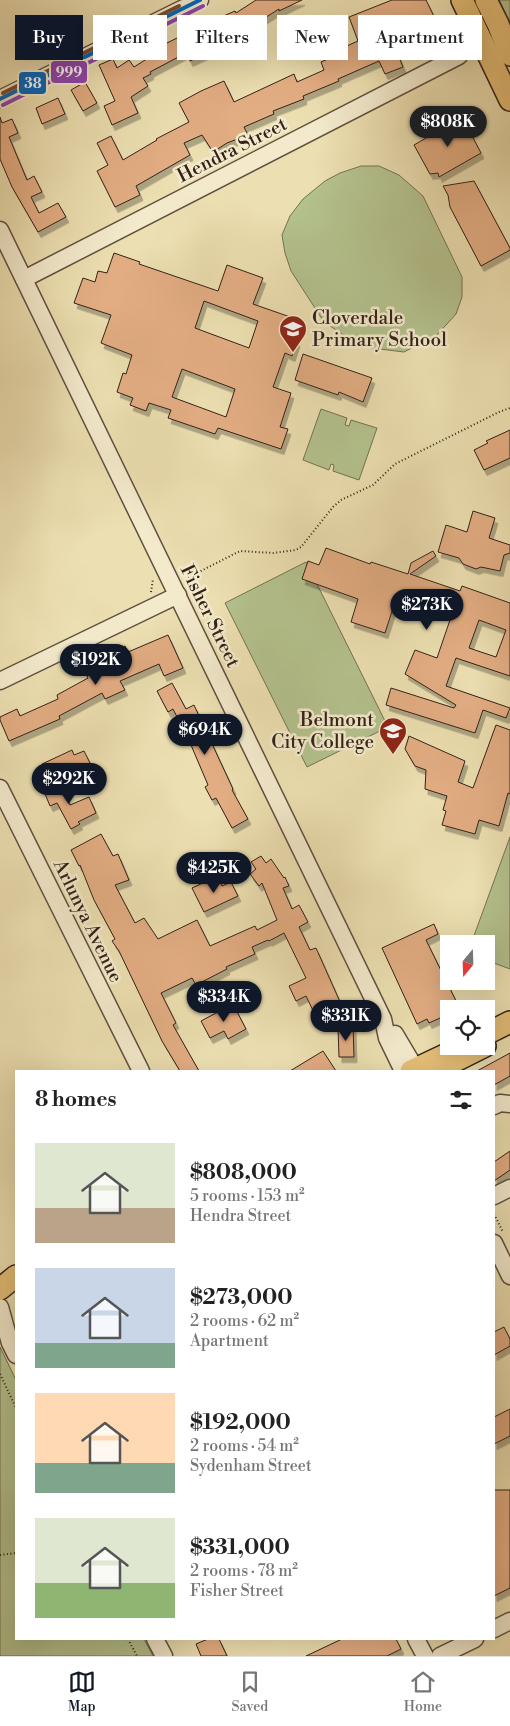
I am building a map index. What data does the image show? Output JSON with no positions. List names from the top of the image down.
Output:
{
  "streets": {
    "street": ["Hendra Street", "Fisher Street", "Arlunya Avenue"]
  },
  "crossings": [
    ["Hendra Street", "Fisher Street"]
  ],
  "places": {
    "school or university": ["Cloverdale Primary School", "Belmont City College"]
  },
  "lines": ["transit line 38", "transit line 999"],
  "north": "bottom",
  "page": {
    "chip": [
      "Buy",
      "Rent",
      "Filters",
      "New",
      "Apartment"
    ],
    "price": [
      "$808K",
      "$273K",
      "$192K",
      "$694K",
      "$292K",
      "$425K",
      "$334K",
      "$331K"
    ],
    "heading": "8 homes",
    "list": [
      {
        "name": "$808,000",
        "note": "5 rooms · 153 m² · Hendra Street"
      },
      {
        "name": "$273,000",
        "note": "2 rooms · 62 m² · Apartment"
      },
      {
        "name": "$192,000",
        "note": "2 rooms · 54 m² · Sydenham Street"
      },
      {
        "name": "$331,000",
        "note": "2 rooms · 78 m² · Fisher Street"
      }
    ],
    "tabs": ["Map", "Saved", "Home"]
  }
}
